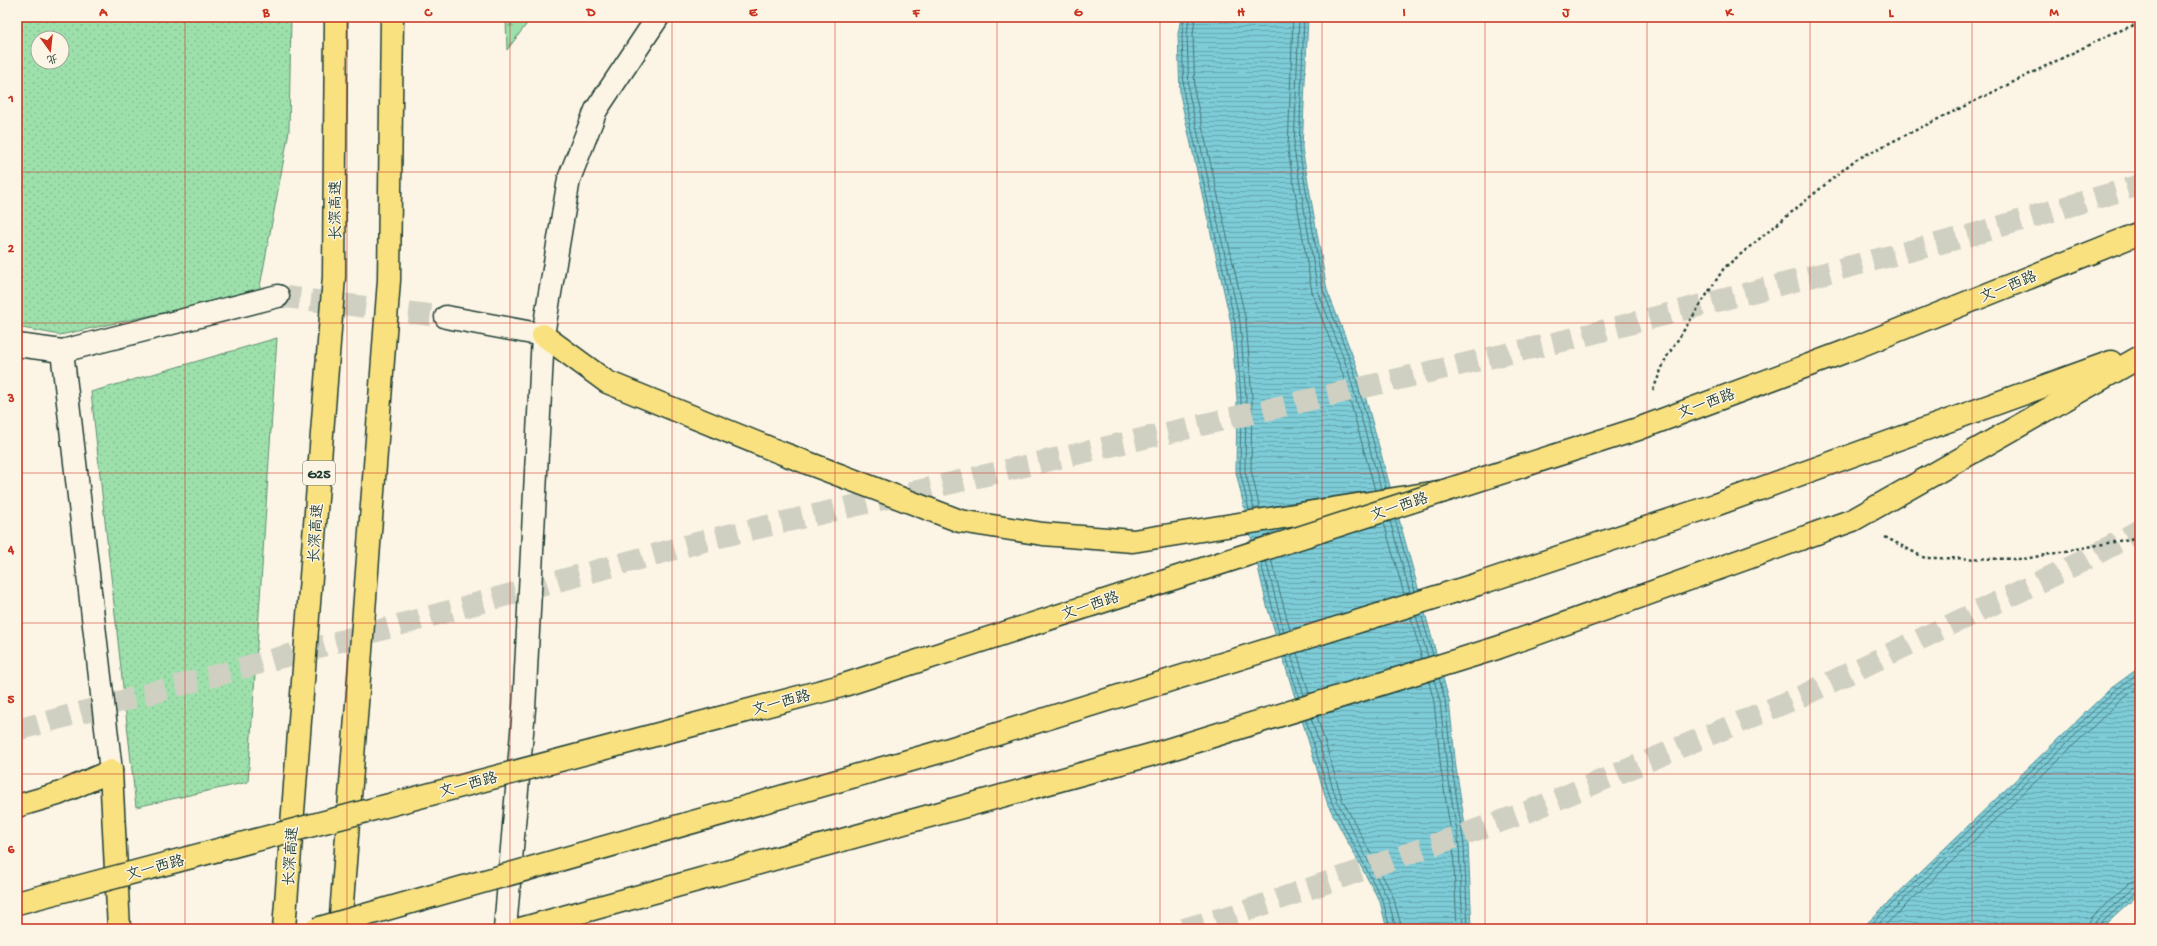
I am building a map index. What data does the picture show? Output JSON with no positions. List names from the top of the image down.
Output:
{
  "streets": {
    "main road": ["长深高速", "文一西路", "G25"]
  },
  "north": "bottom",
  "grid": {
    "columns": [
      "A",
      "B",
      "C",
      "D",
      "E",
      "F",
      "G",
      "H",
      "I",
      "J",
      "K",
      "L",
      "M"
    ],
    "rows": [
      "1",
      "2",
      "3",
      "4",
      "5",
      "6"
    ]
  }
}
